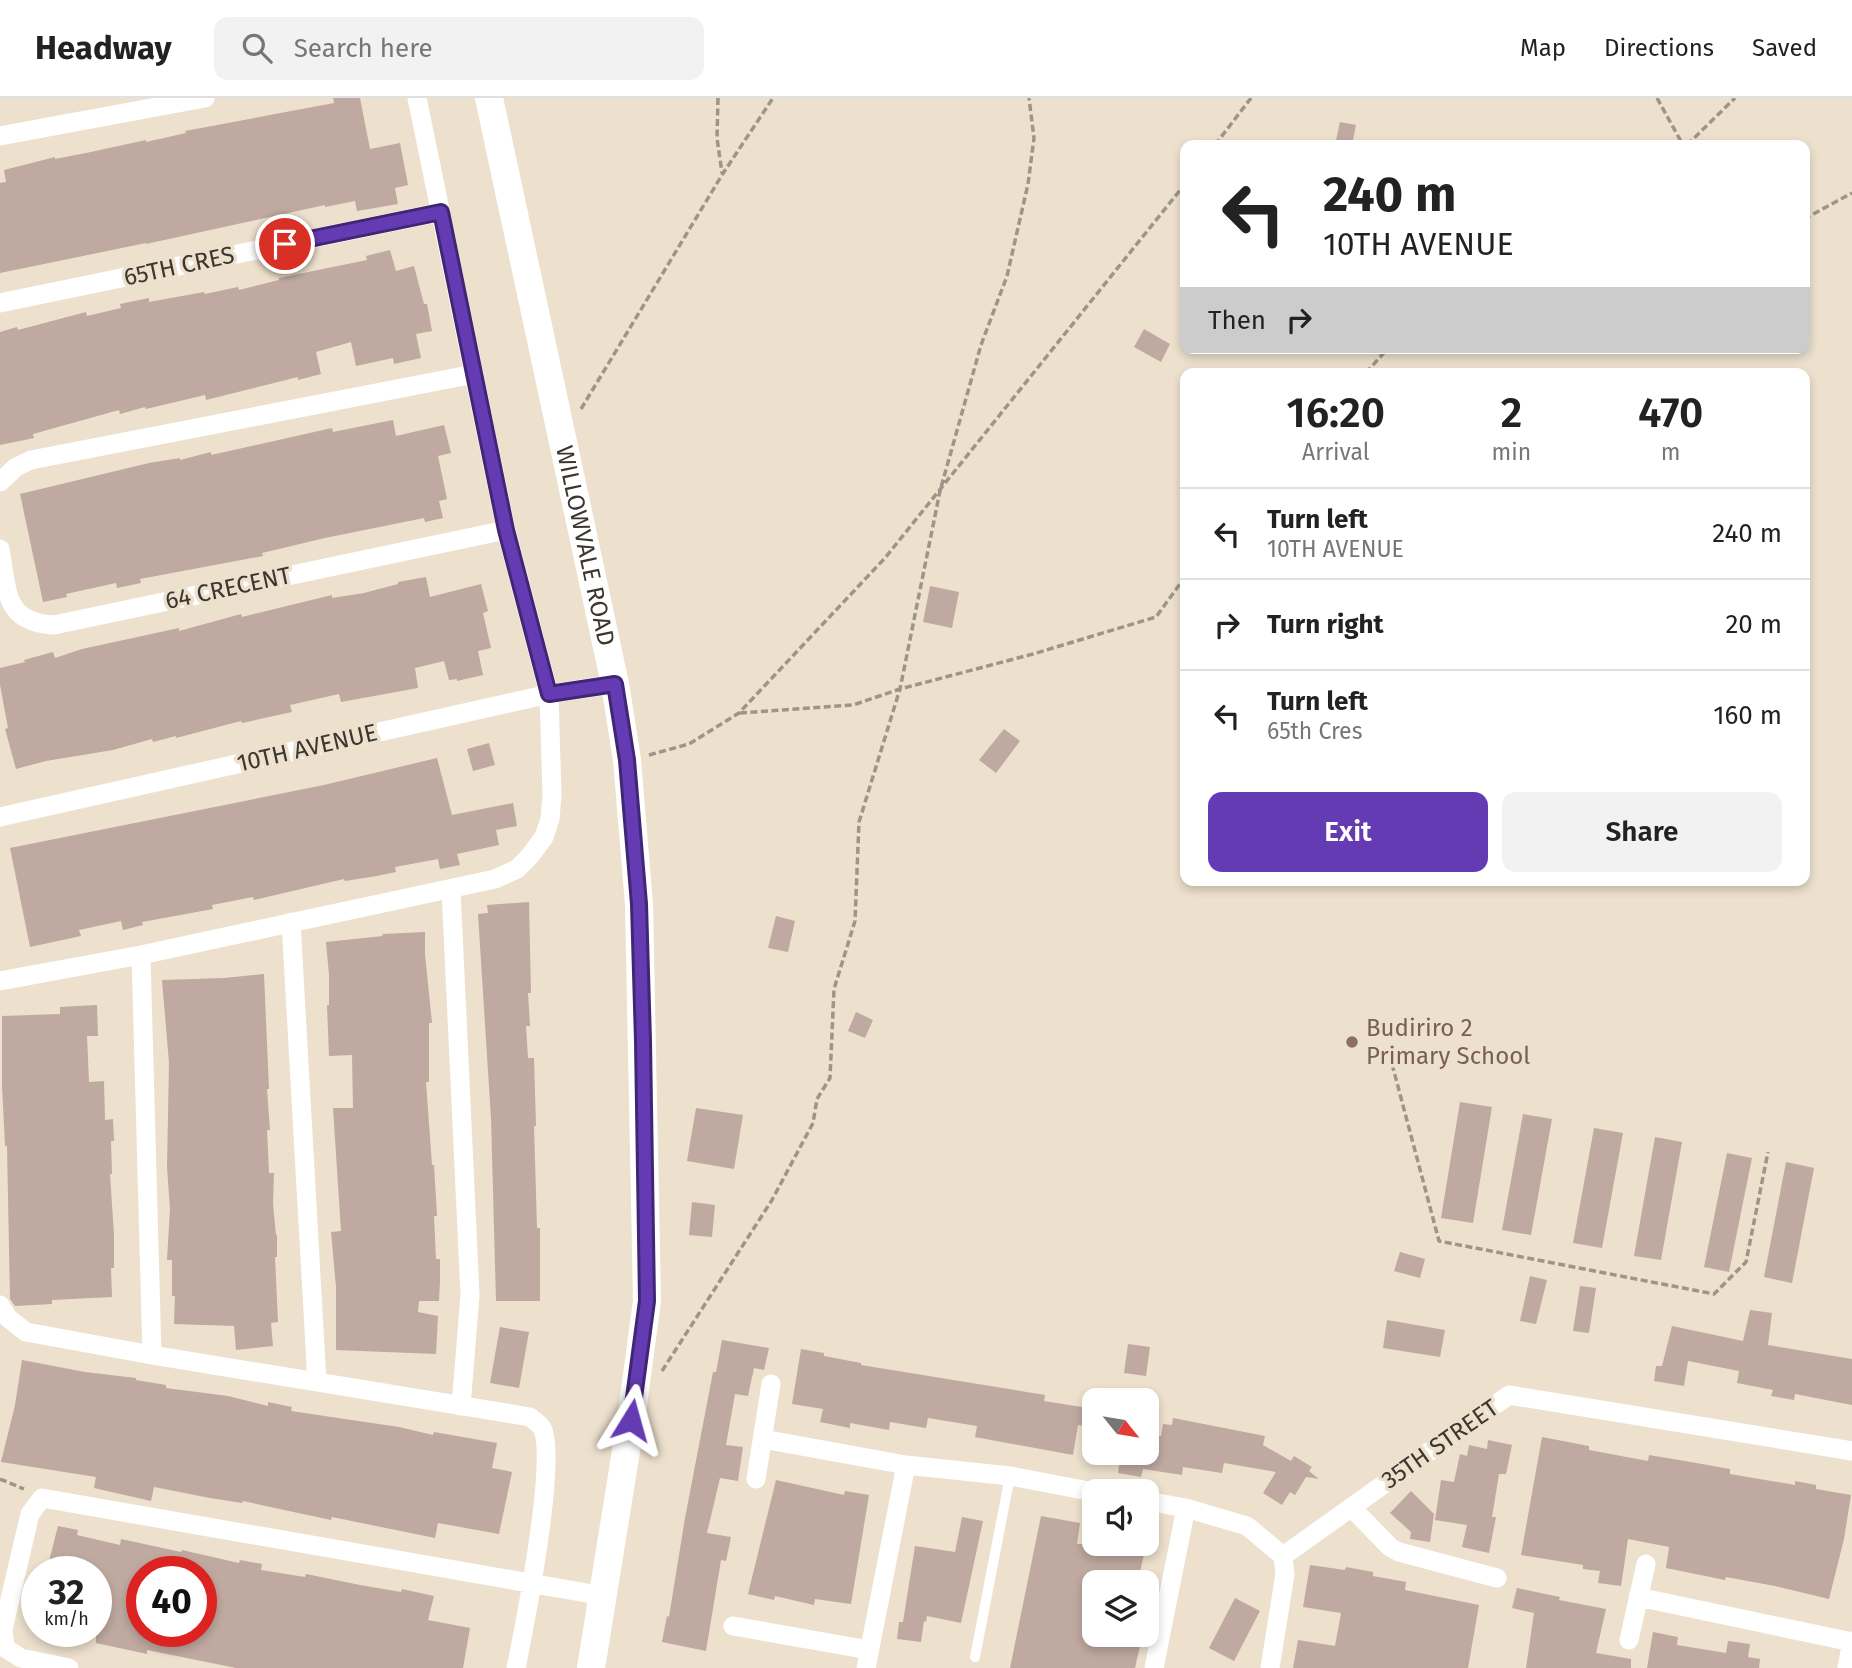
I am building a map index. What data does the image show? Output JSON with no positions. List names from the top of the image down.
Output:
{
  "streets": {
    "street": [
      "65TH CRES",
      "WILLOWVALE ROAD",
      "64 CRECENT",
      "10TH AVENUE",
      "35TH STREET"
    ]
  },
  "crossings": [
    ["WILLOWVALE ROAD", "10TH AVENUE"]
  ],
  "places": ["Budiriro 2 Primary School"],
  "north": "bottom right",
  "page": {
    "header": "Headway",
    "search": "Search here",
    "nav": ["Map", "Directions", "Saved"],
    "turn": ["240 m", "10TH AVENUE"],
    "then": "Then",
    "eta": [
      "16:20",
      "Arrival",
      "2",
      "min",
      "470",
      "m"
    ],
    "list": [
      {
        "name": "Turn left",
        "note": "10TH AVENUE",
        "value": "240 m"
      },
      {
        "name": "Turn right",
        "value": "20 m"
      },
      {
        "name": "Turn left",
        "note": "65th Cres",
        "value": "160 m"
      }
    ],
    "buttons": ["Exit", "Share"],
    "speed": "32 km/h",
    "limit": "40"
  }
}
